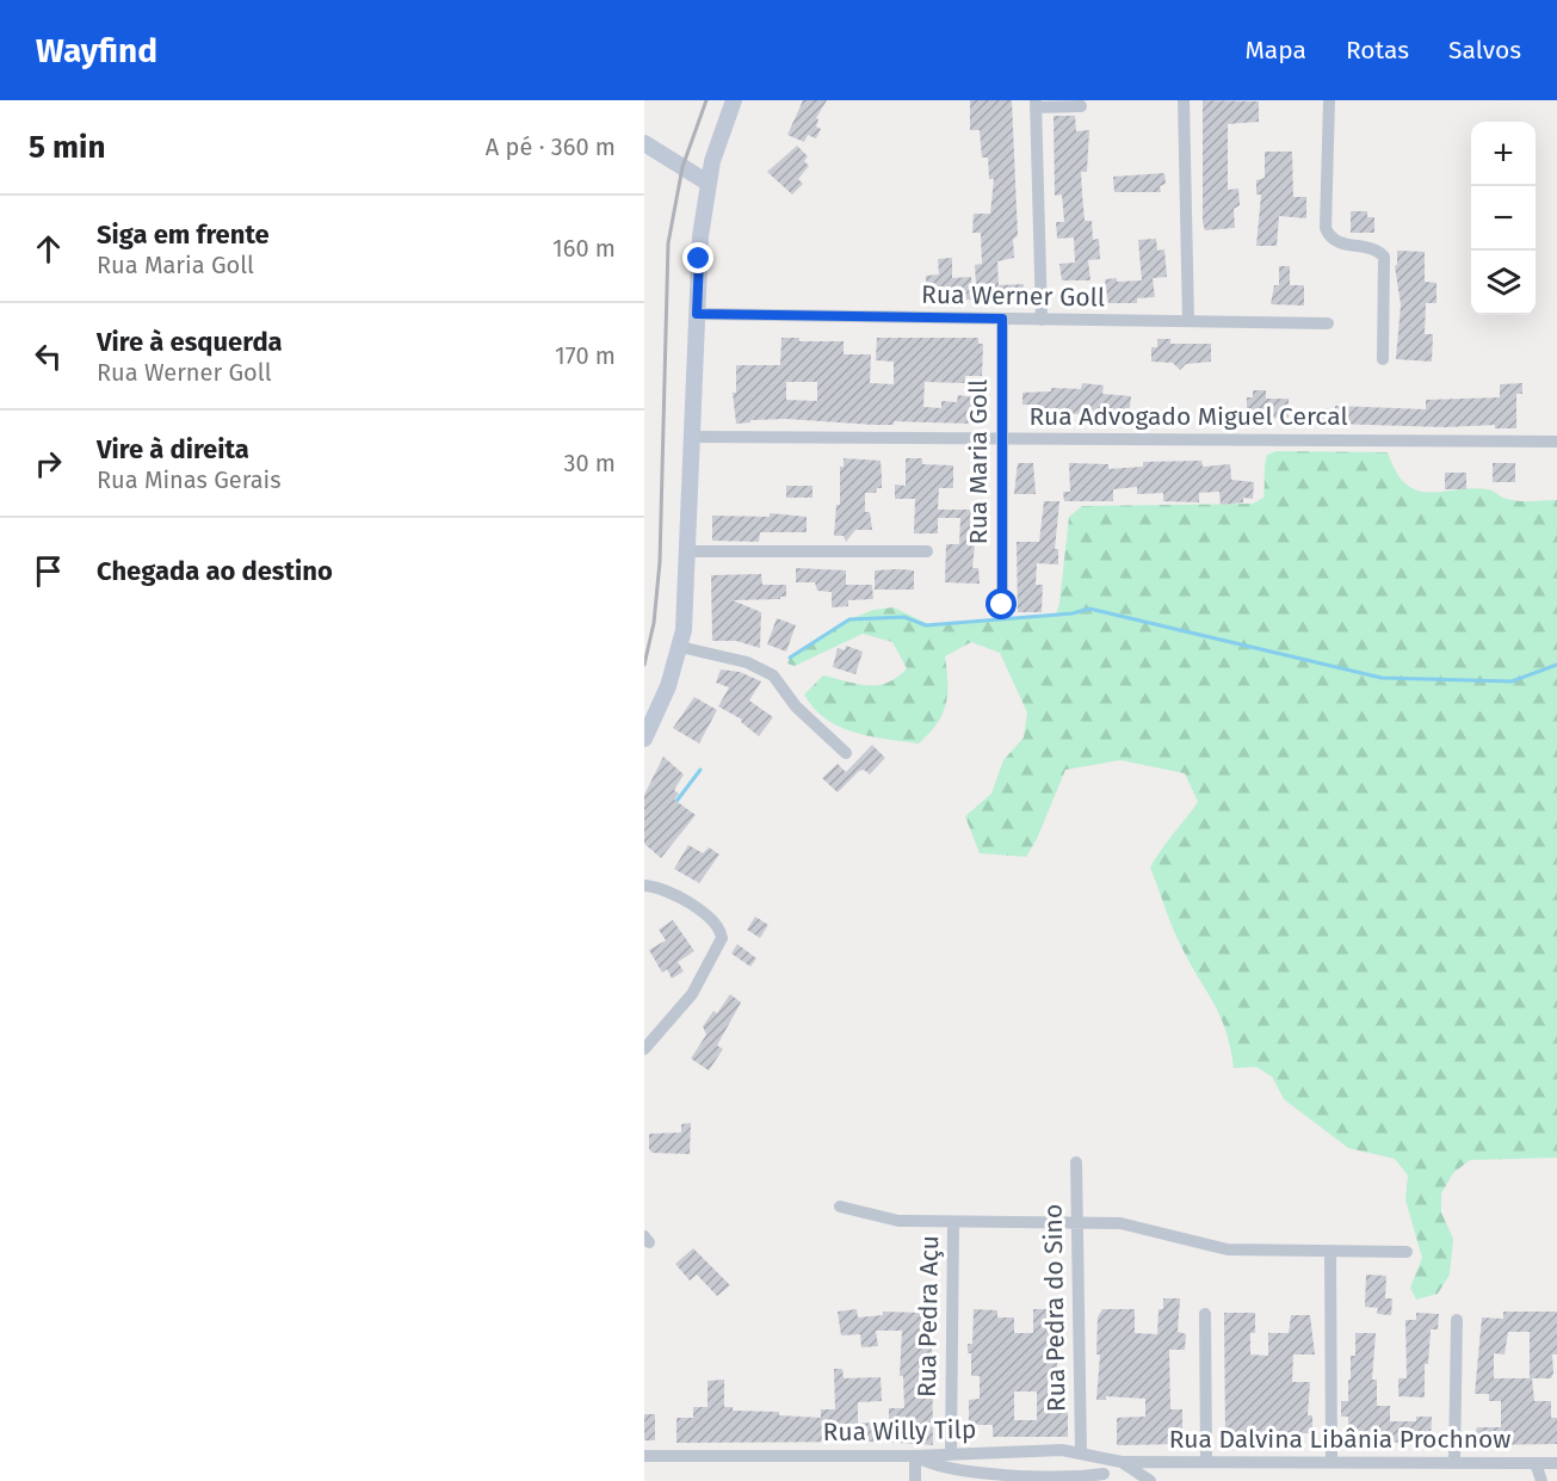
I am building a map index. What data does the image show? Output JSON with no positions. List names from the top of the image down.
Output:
{
  "streets": {
    "street": [
      "Rua Werner Goll",
      "Rua Advogado Miguel Cercal",
      "Rua Maria Goll",
      "Rua Pedra do Sino",
      "Rua Pedra Açu",
      "Rua Willy Tilp",
      "Rua Dalvina Libânia Prochnow"
    ]
  },
  "crossings": [
    ["Rua Werner Goll", "Rua Maria Goll"],
    ["Rua Advogado Miguel Cercal", "Rua Maria Goll"],
    ["Rua Pedra do Sino", "Rua Willy Tilp"],
    ["Rua Pedra Açu", "Rua Willy Tilp"],
    ["Rua Willy Tilp", "Rua Dalvina Libânia Prochnow"]
  ],
  "page": {
    "header": "Wayfind",
    "nav": ["Mapa", "Rotas", "Salvos"],
    "heading": ["5 min", "A pé · 360 m"],
    "map_buttons": ["+", "−"],
    "list": [
      ["Siga em frente", "Rua Maria Goll", "160 m"],
      ["Vire à esquerda", "Rua Werner Goll", "170 m"],
      ["Vire à direita", "Rua Minas Gerais", "30 m"],
      "Chegada ao destino"
    ]
  }
}
